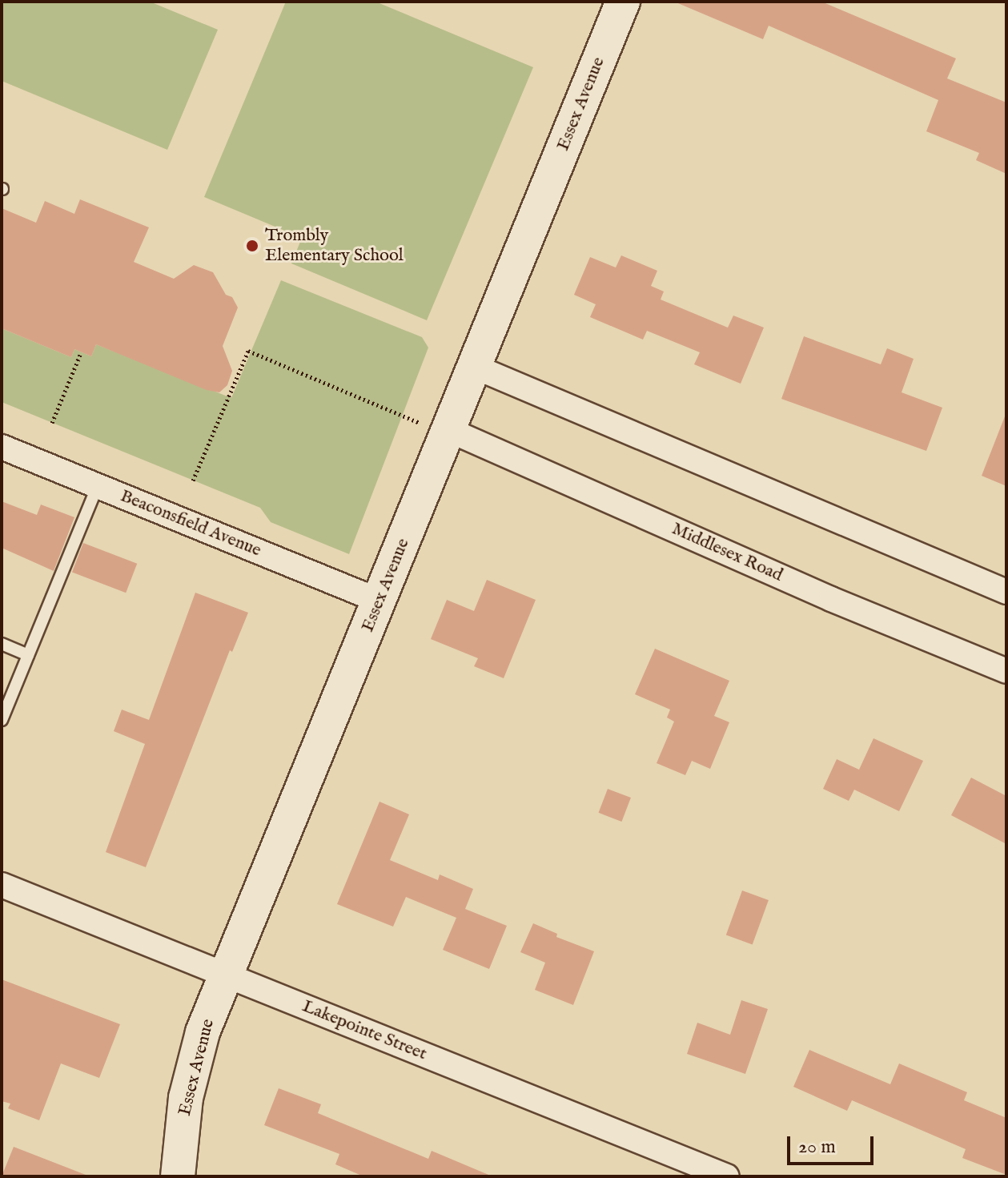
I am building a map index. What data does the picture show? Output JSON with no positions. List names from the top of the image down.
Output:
{
  "streets": {
    "street": [
      "Essex Avenue",
      "Beaconsfield Avenue",
      "Middlesex Road",
      "Lakepointe Street"
    ]
  },
  "crossings": [
    ["Essex Avenue", "Beaconsfield Avenue"],
    ["Essex Avenue", "Middlesex Road"],
    ["Essex Avenue", "Lakepointe Street"]
  ],
  "places": ["Trombly Elementary School"],
  "scale_bar": "20 m"
}
